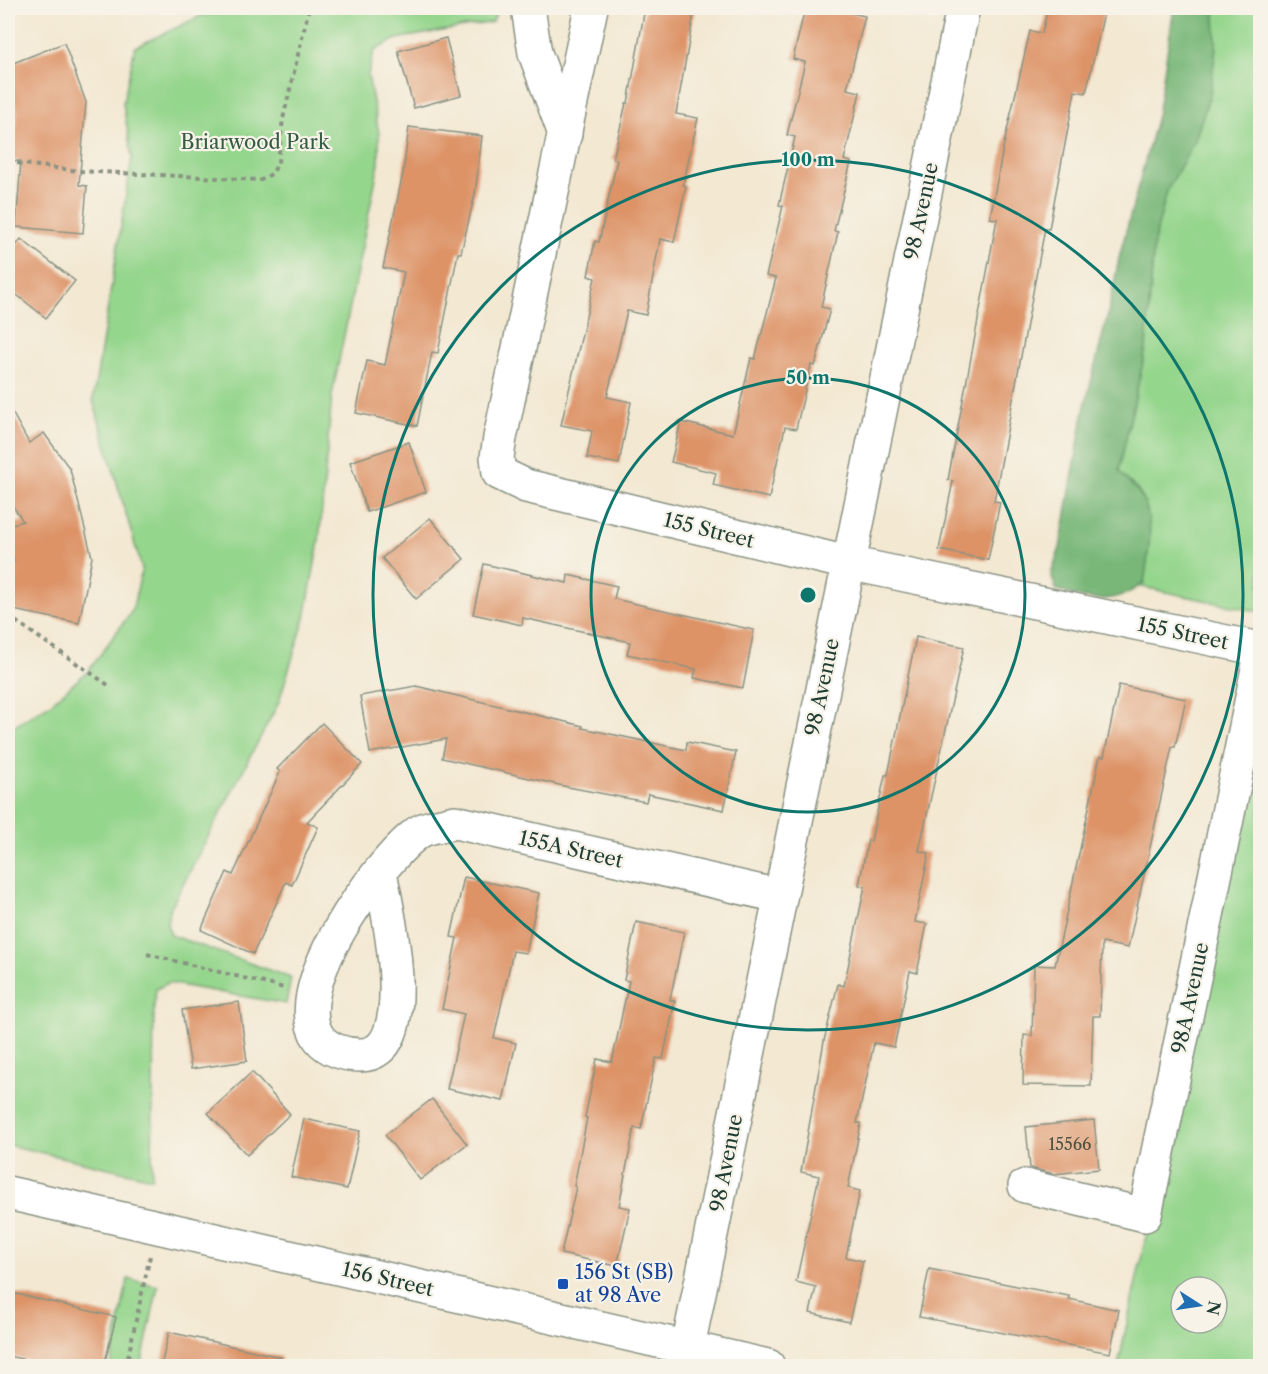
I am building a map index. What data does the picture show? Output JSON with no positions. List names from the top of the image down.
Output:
{
  "streets": {
    "street": [
      "98 Avenue",
      "155 Street",
      "155A Street",
      "98A Avenue",
      "156 Street"
    ]
  },
  "crossings": [
    ["98 Avenue", "155 Street"],
    ["98 Avenue", "155A Street"],
    ["98 Avenue", "156 Street"]
  ],
  "parks": ["Briarwood Park"],
  "places": {
    "transit": ["156 St (SB) at 98 Ave"]
  },
  "house_numbers": ["15566"],
  "north": "right",
  "rings": ["100 m", "50 m"]
}
